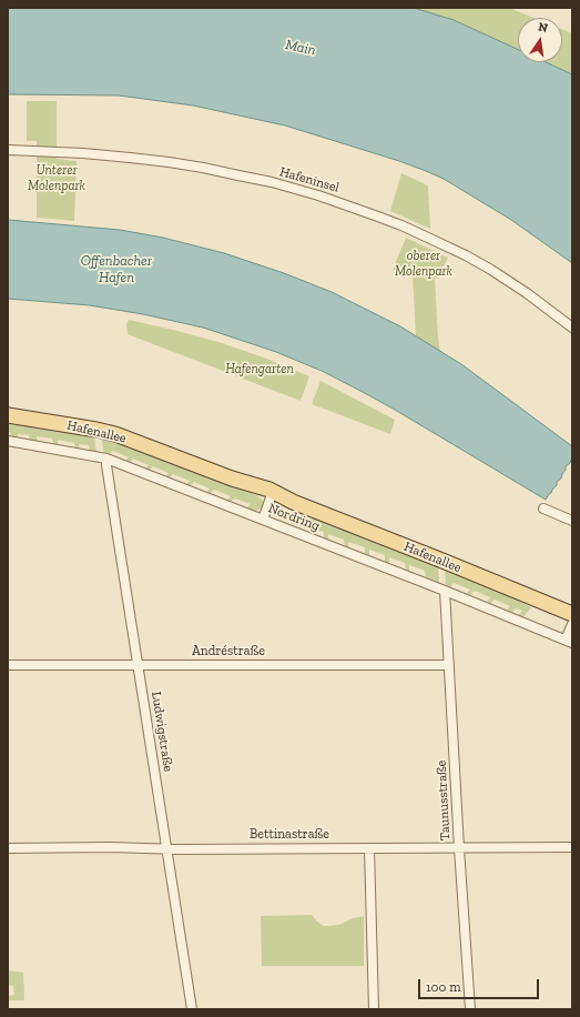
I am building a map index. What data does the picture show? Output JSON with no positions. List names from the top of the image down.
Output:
{
  "streets": {
    "main road": ["Hafenallee"],
    "street": [
      "Hafeninsel",
      "Nordring",
      "Andréstraße",
      "Ludwigstraße",
      "Taunusstraße",
      "Bettinastraße"
    ]
  },
  "crossings": [
    ["Nordring", "Ludwigstraße"],
    ["Nordring", "Taunusstraße"],
    ["Andréstraße", "Ludwigstraße"],
    ["Andréstraße", "Taunusstraße"],
    ["Ludwigstraße", "Bettinastraße"],
    ["Taunusstraße", "Bettinastraße"]
  ],
  "water": ["Main", "Offenbacher Hafen"],
  "parks": ["Unterer Molenpark", "oberer Molenpark", "Hafengarten"],
  "scale_bar": "100 m",
  "north": "top"
}
